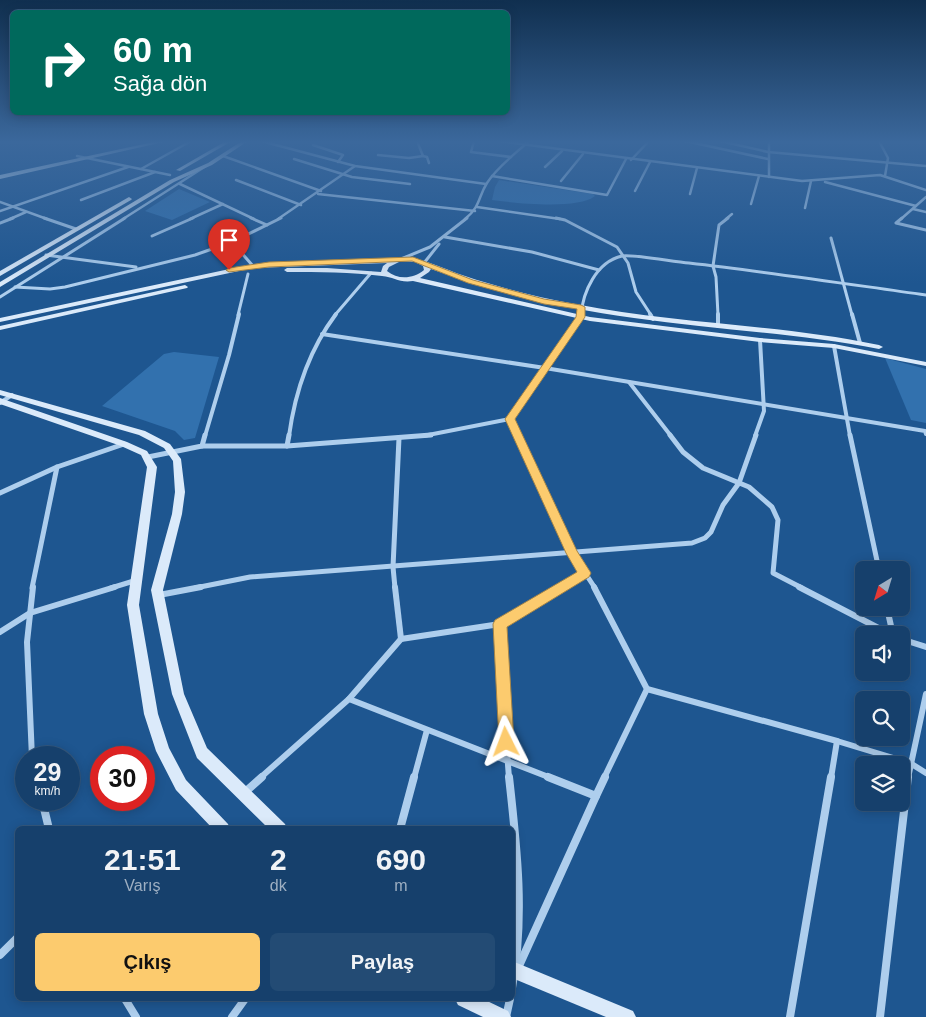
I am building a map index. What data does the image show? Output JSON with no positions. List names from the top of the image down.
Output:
{
  "north": "bottom left",
  "page": {
    "turn": ["60 m", "Sağa dön"],
    "speed": "29 km/h",
    "limit": "30",
    "eta": [
      "21:51",
      "Varış",
      "2",
      "dk",
      "690",
      "m"
    ],
    "buttons": ["Çıkış", "Paylaş"]
  }
}
